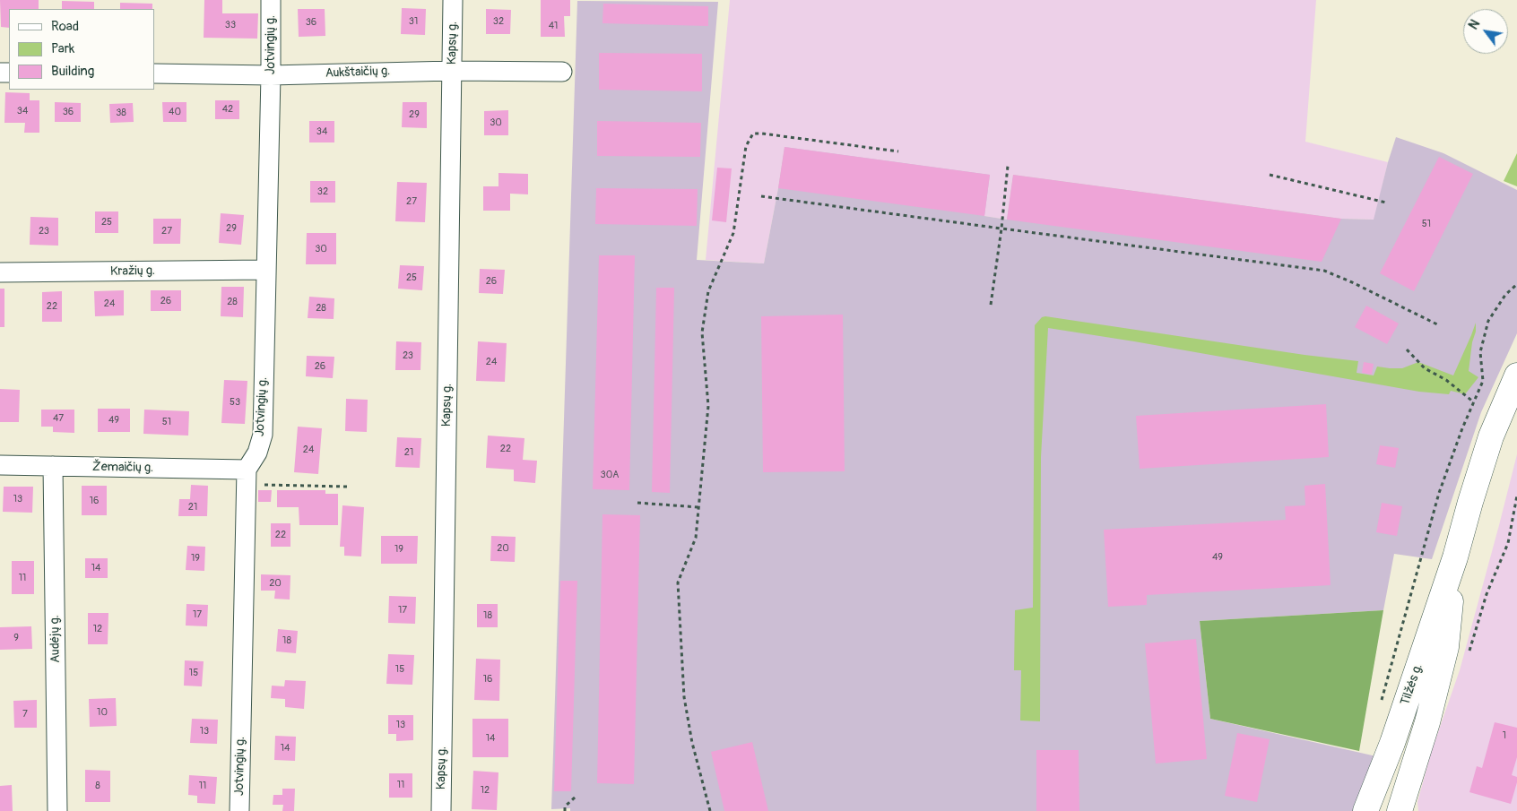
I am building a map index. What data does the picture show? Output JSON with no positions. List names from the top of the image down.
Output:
{
  "streets": {
    "main road": ["Tilžės g."],
    "street": [
      "Kapsų g.",
      "Jotvingių g.",
      "Aukštaičių g.",
      "Kražių g.",
      "Žemaičių g.",
      "Audėjų g."
    ]
  },
  "crossings": [
    ["Kapsų g.", "Aukštaičių g."],
    ["Jotvingių g.", "Aukštaičių g."],
    ["Jotvingių g.", "Kražių g."],
    ["Jotvingių g.", "Žemaičių g."],
    ["Žemaičių g.", "Audėjų g."]
  ],
  "house_numbers": [
    "31",
    "32",
    "36",
    "33",
    "41",
    "42",
    "34",
    "36",
    "40",
    "38",
    "29",
    "30",
    "34",
    "32",
    "27",
    "25",
    "51",
    "29",
    "23",
    "27",
    "30",
    "25",
    "26",
    "26",
    "28",
    "24",
    "22",
    "28",
    "23",
    "24",
    "26",
    "53",
    "47",
    "49",
    "51",
    "22",
    "24",
    "21",
    "30A",
    "13",
    "16",
    "21",
    "22",
    "20",
    "19",
    "49",
    "19",
    "14",
    "11",
    "20",
    "17",
    "17",
    "18",
    "12",
    "9",
    "18",
    "15",
    "15",
    "16",
    "10",
    "7",
    "13",
    "13",
    "1",
    "14",
    "14",
    "11",
    "8",
    "11",
    "12"
  ],
  "legend": ["Road", "Park", "Building"],
  "north": "top left"
}
